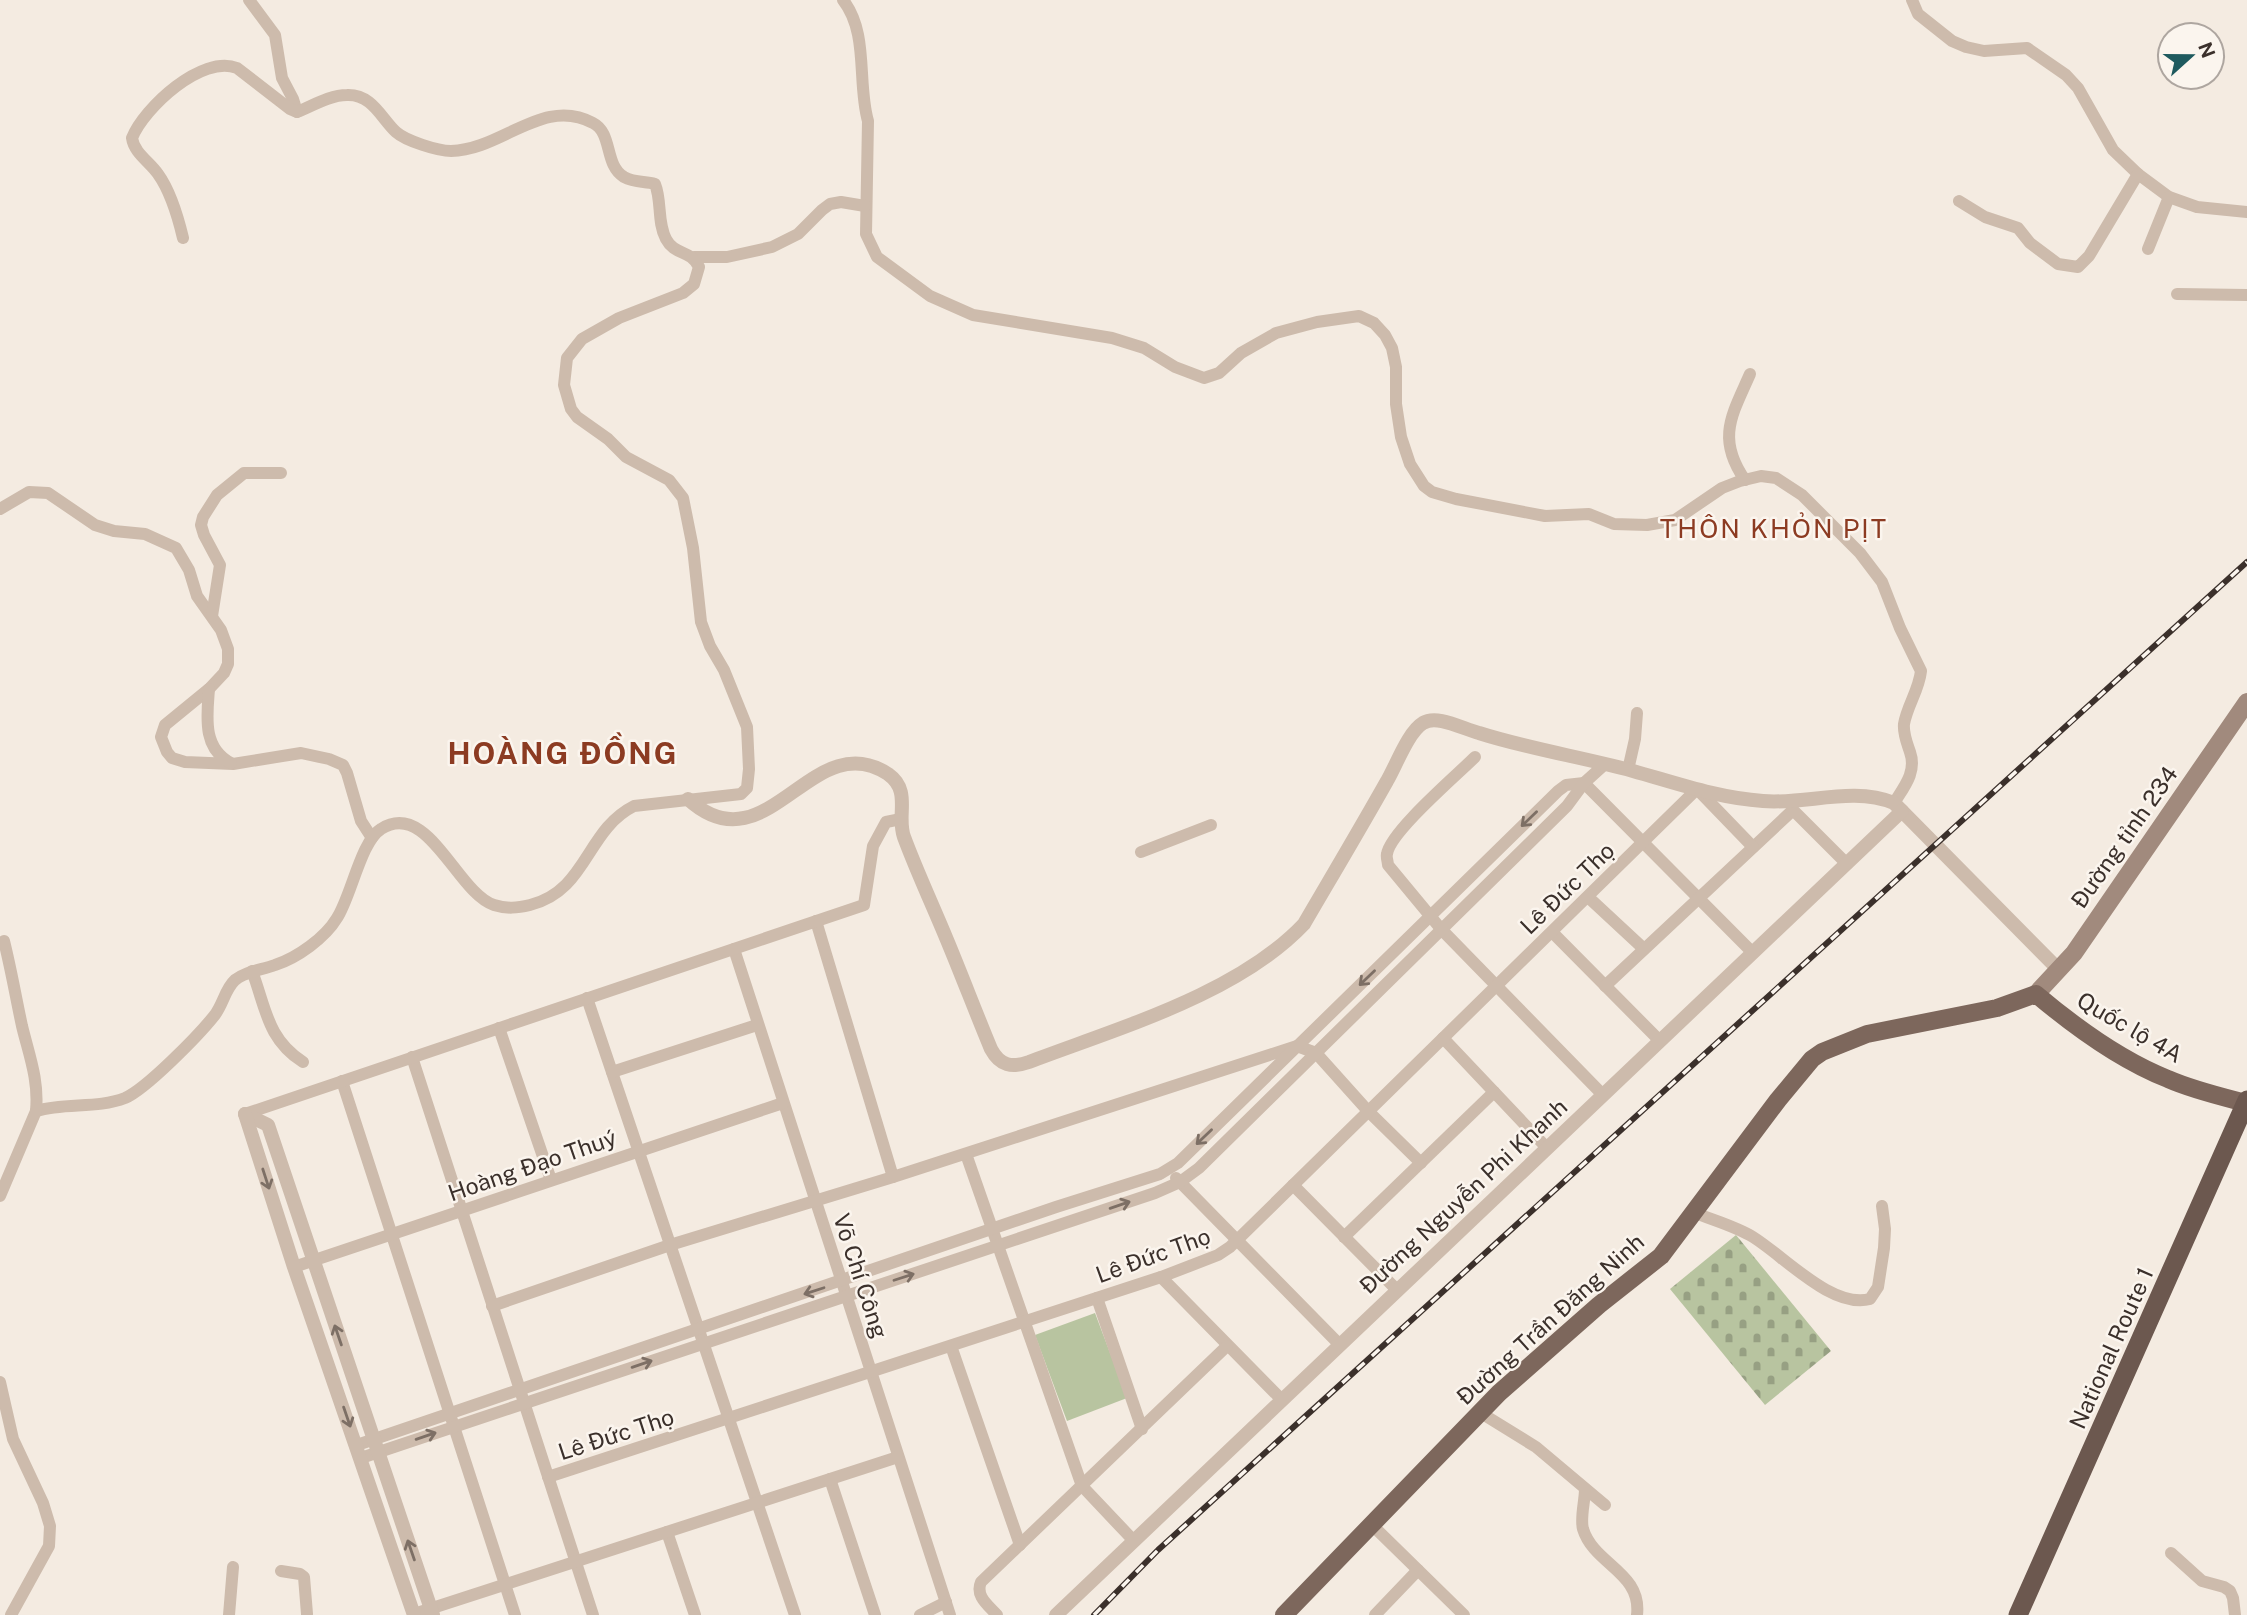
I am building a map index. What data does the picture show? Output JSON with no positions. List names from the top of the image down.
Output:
{
  "streets": {
    "highway": ["National Route 1"],
    "main road": ["Đường tỉnh 234", "Quốc lộ 4A", "Đường Trần Đăng Ninh"],
    "street": [
      "Lê Đức Thọ",
      "Hoàng Đạo Thuý",
      "Đường Nguyễn Phi Khanh",
      "Võ Chí Công"
    ]
  },
  "crossings": [
    ["Đường tỉnh 234", "Quốc lộ 4A"],
    ["Đường tỉnh 234", "Đường Trần Đăng Ninh"],
    ["Lê Đức Thọ", "Võ Chí Công"],
    ["Quốc lộ 4A", "Đường Trần Đăng Ninh"],
    ["Quốc lộ 4A", "National Route 1"],
    ["Hoàng Đạo Thuý", "Võ Chí Công"]
  ],
  "districts": ["THÔN KHỎN PỊT", "HOÀNG ĐỒNG"],
  "north": "right"
}
